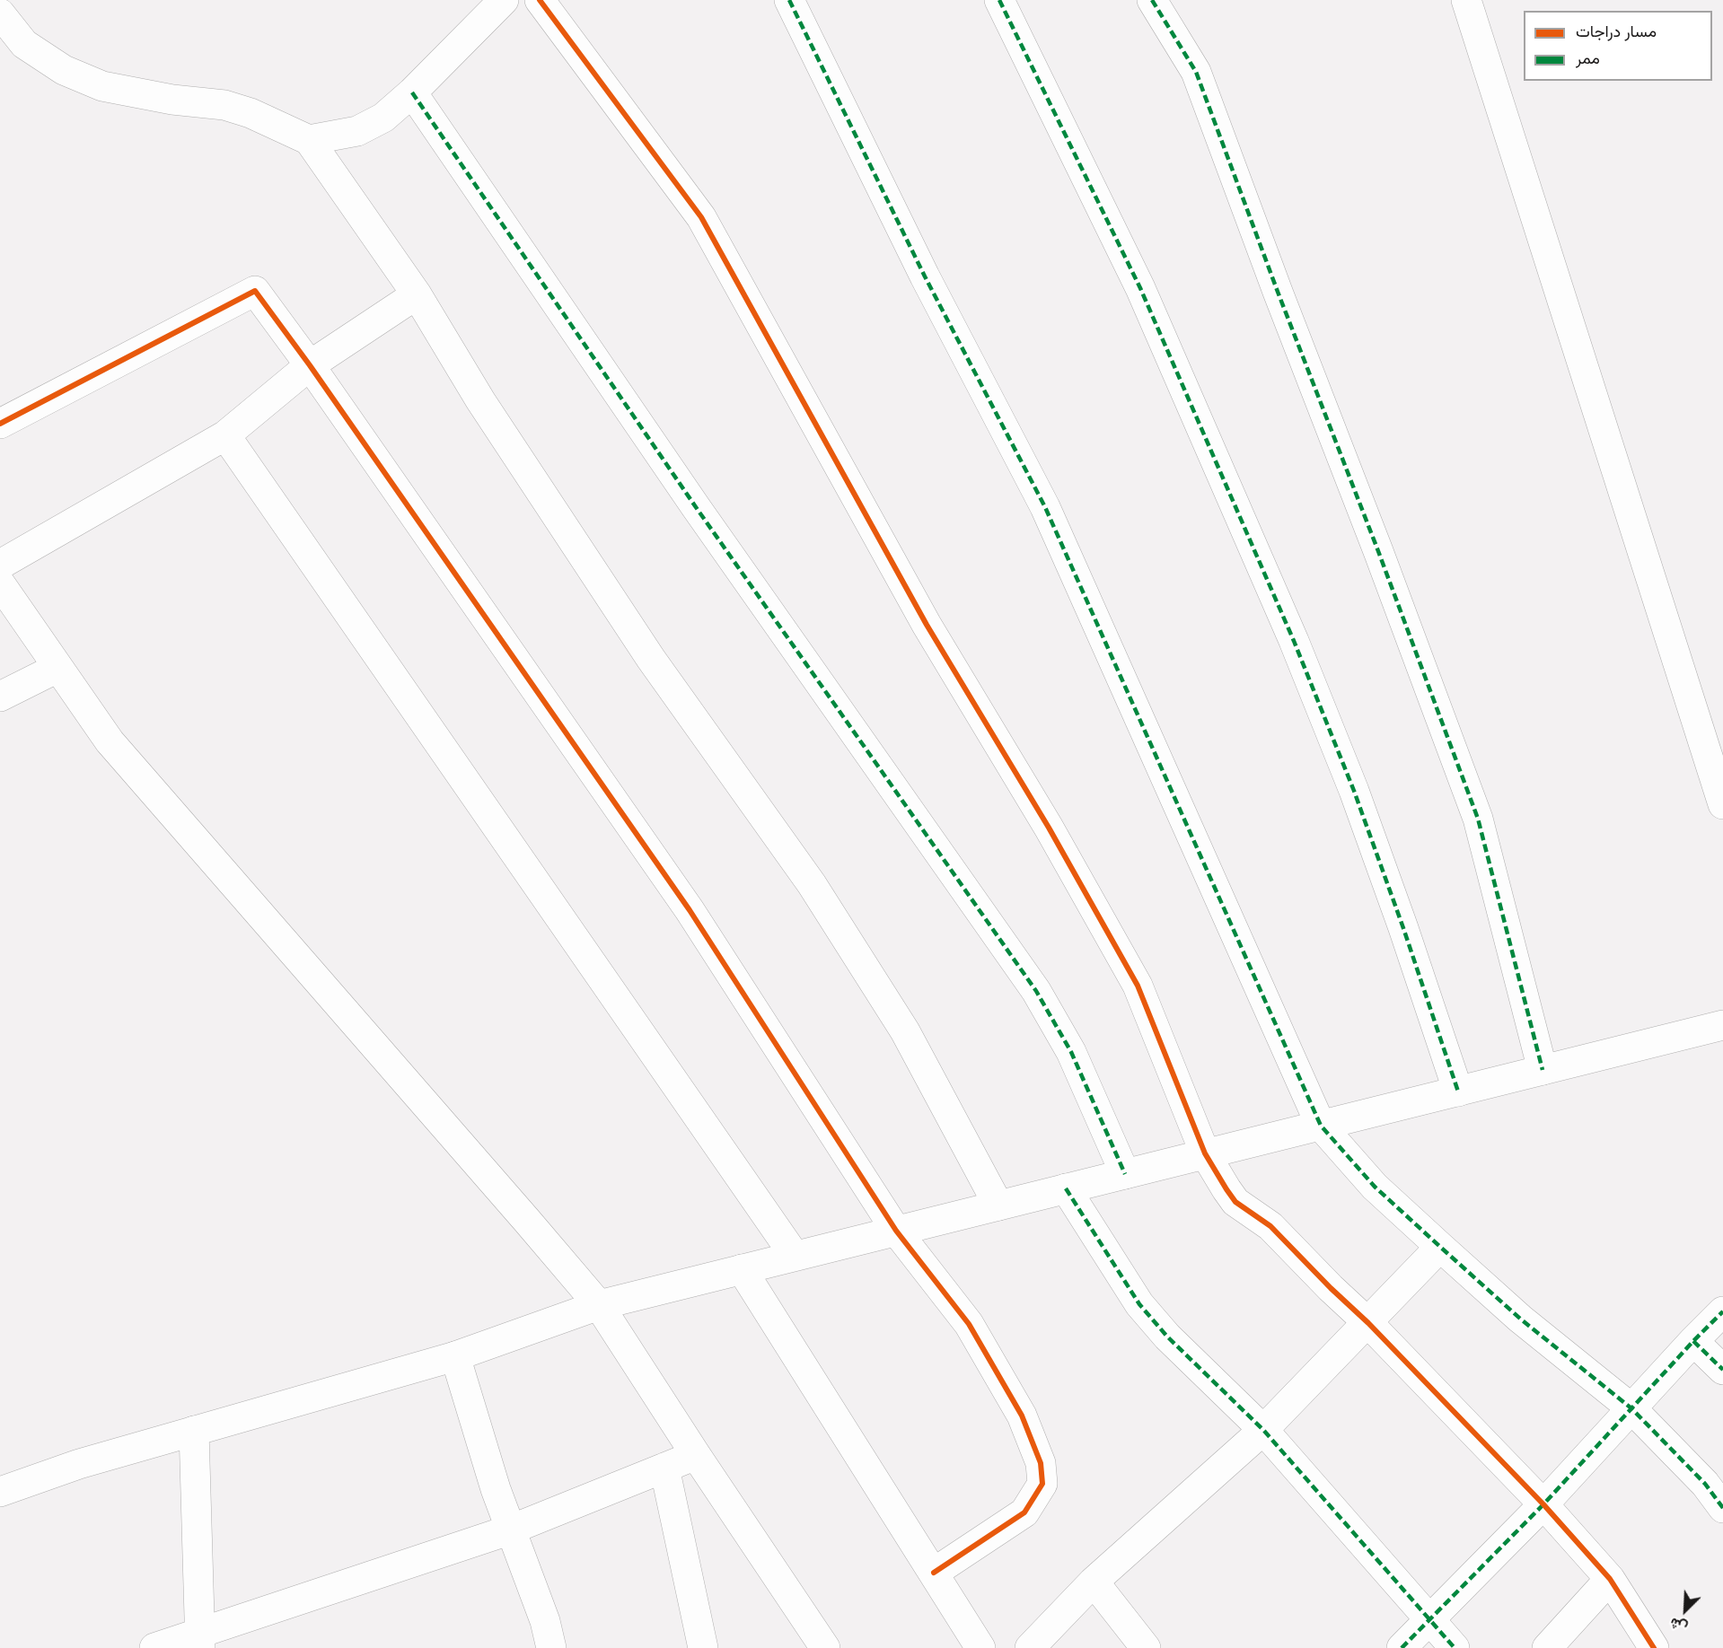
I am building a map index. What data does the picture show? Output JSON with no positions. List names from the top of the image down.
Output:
{
  "legend": ["مسار دراجات", "ممر"],
  "north": "bottom left"
}
